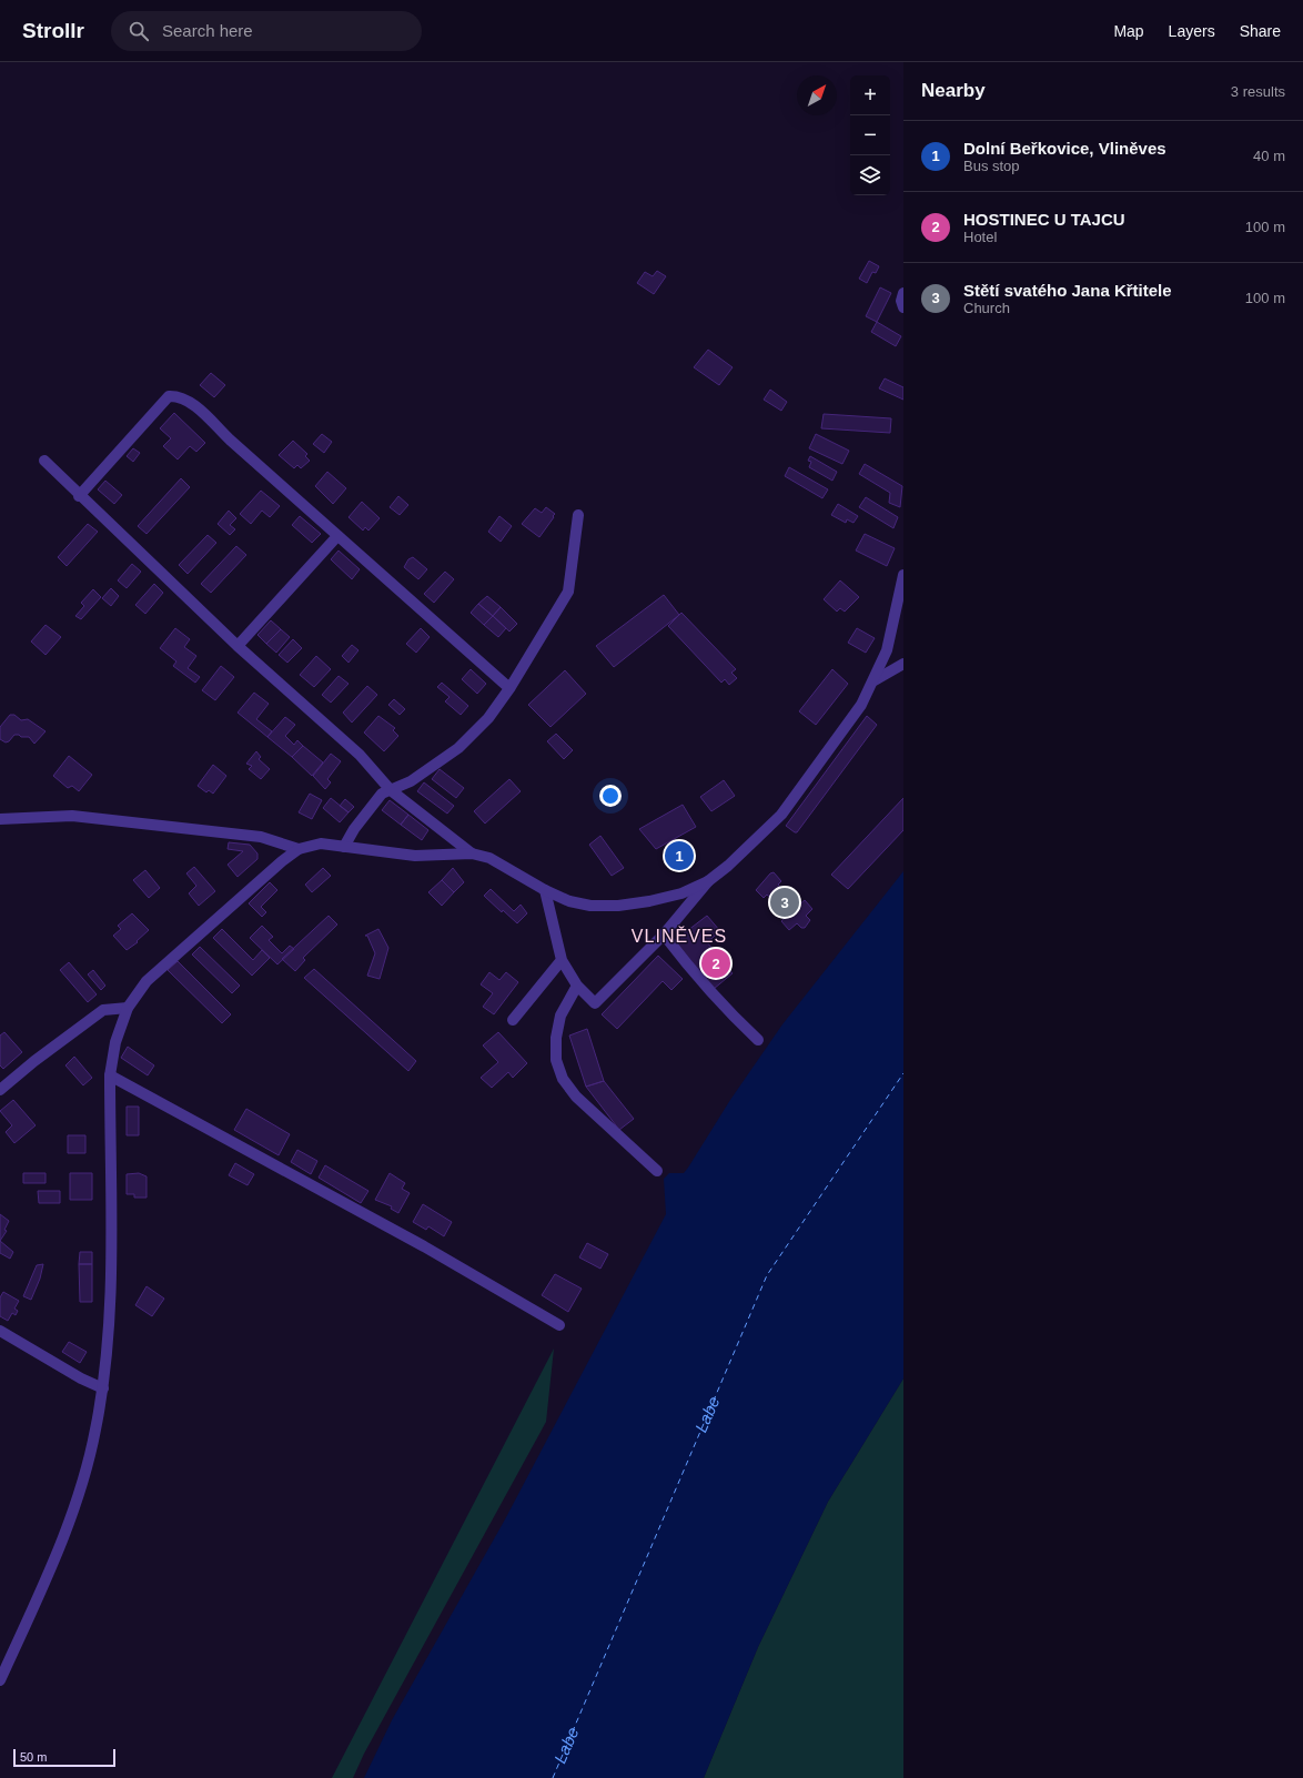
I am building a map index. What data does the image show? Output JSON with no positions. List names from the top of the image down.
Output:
{
  "districts": ["VLINĚVES"],
  "water": ["Labe"],
  "scale_bar": "50 m",
  "north": "top right",
  "page": {
    "header": "Strollr",
    "search": "Search here",
    "nav": ["Map", "Layers", "Share"],
    "heading": ["Nearby", "3 results"],
    "map_buttons": ["+", "−"],
    "list": [
      {
        "mark": "1",
        "name": "Dolní Beřkovice, Vliněves",
        "note": "Bus stop",
        "value": "40 m"
      },
      {
        "mark": "2",
        "name": "HOSTINEC U TAJCU",
        "note": "Hotel",
        "value": "100 m"
      },
      {
        "mark": "3",
        "name": "Stětí svatého Jana Křtitele",
        "note": "Church",
        "value": "100 m"
      }
    ],
    "pins": ["1", "3", "2"],
    "scale": "50 m"
  }
}
